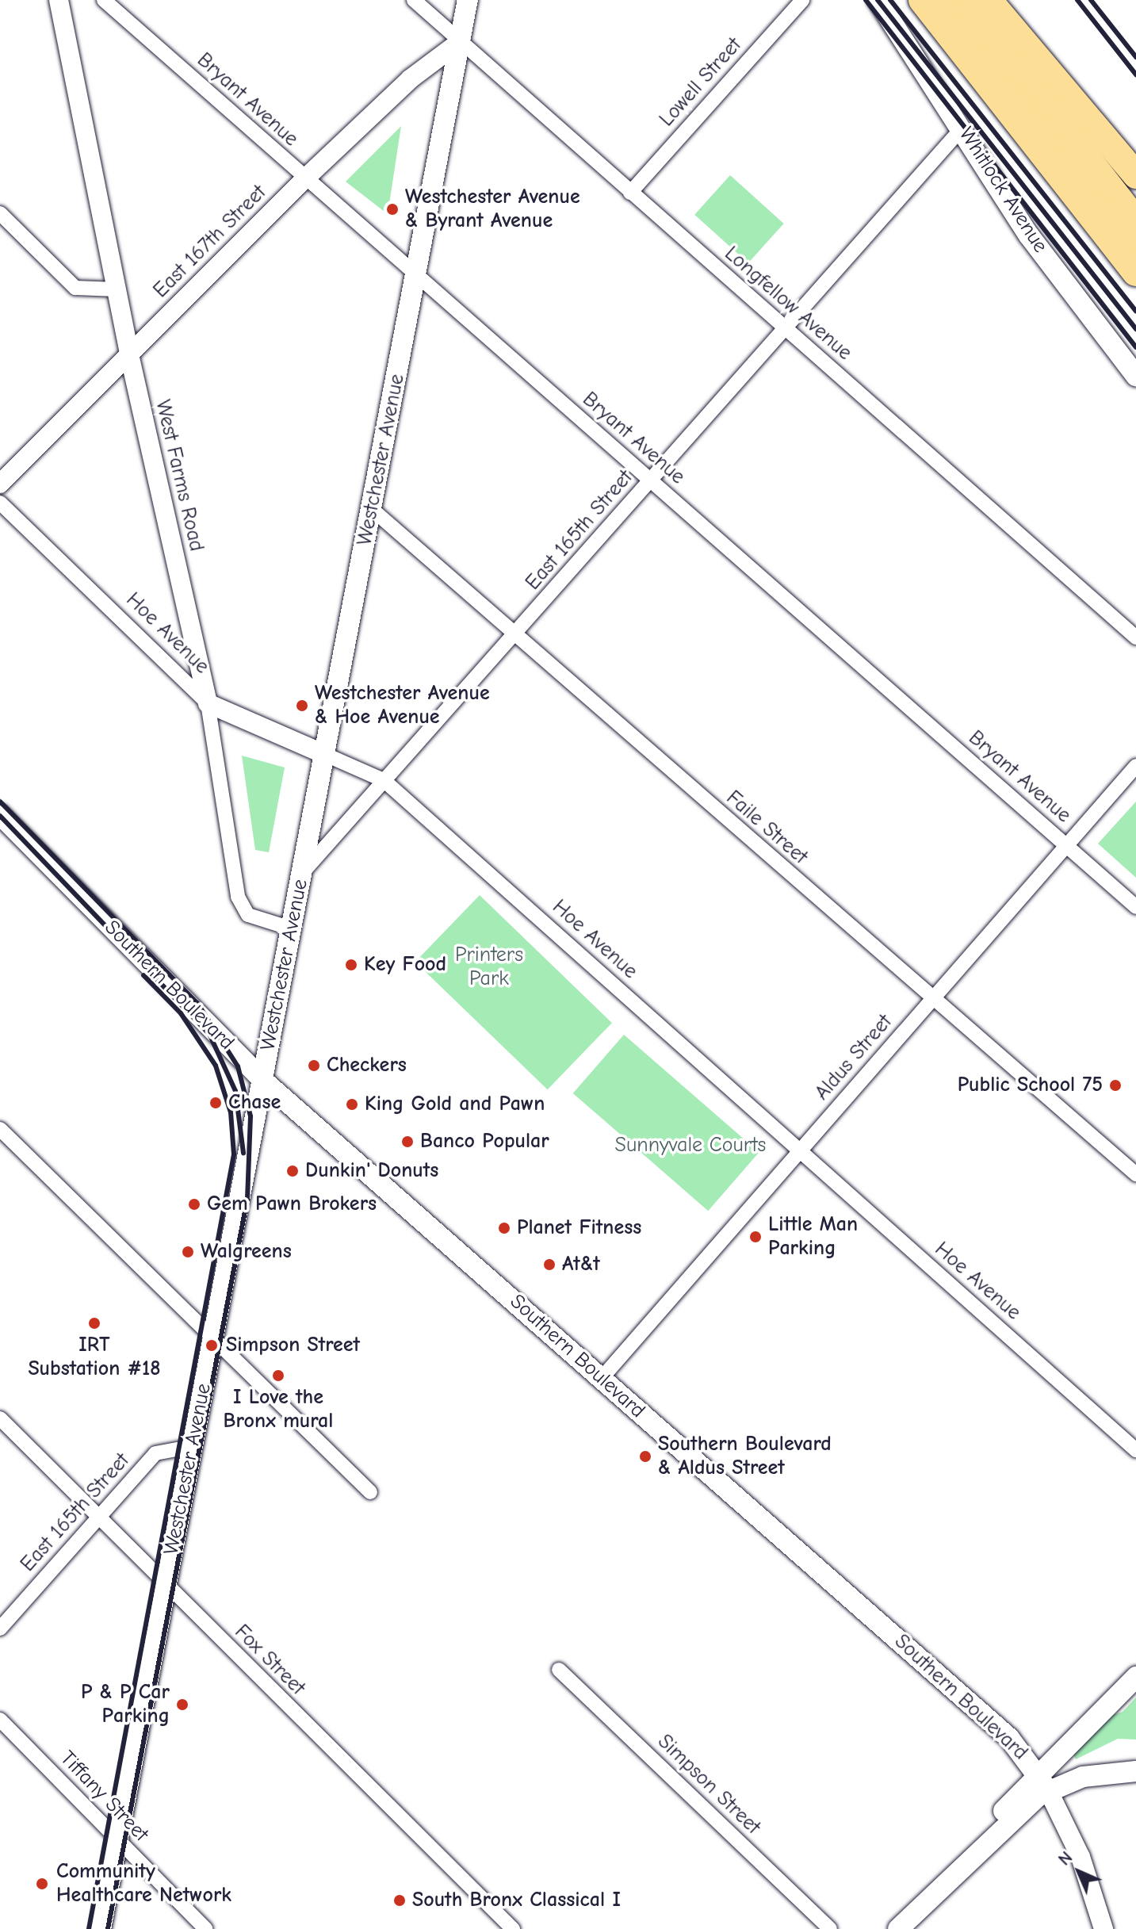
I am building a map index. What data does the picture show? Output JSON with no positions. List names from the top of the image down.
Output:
{
  "streets": {
    "main road": ["Whitlock Avenue", "Westchester Avenue", "Southern Boulevard"],
    "street": [
      "Lowell Street",
      "Bryant Avenue",
      "East 167th Street",
      "Longfellow Avenue",
      "West Farms Road",
      "East 165th Street",
      "Hoe Avenue",
      "Faile Street",
      "Aldus Street",
      "Fox Street",
      "Simpson Street",
      "Tiffany Street"
    ]
  },
  "crossings": [
    ["Lowell Street", "Longfellow Avenue"],
    ["Bryant Avenue", "East 167th Street"],
    ["Bryant Avenue", "Westchester Avenue"],
    ["Bryant Avenue", "East 165th Street"],
    ["Bryant Avenue", "Aldus Street"],
    ["Whitlock Avenue", "East 165th Street"],
    ["East 167th Street", "Longfellow Avenue"],
    ["East 167th Street", "Westchester Avenue"],
    ["East 167th Street", "West Farms Road"],
    ["Longfellow Avenue", "Westchester Avenue"],
    ["Longfellow Avenue", "East 165th Street"],
    ["Westchester Avenue", "West Farms Road"],
    ["Westchester Avenue", "East 165th Street"],
    ["Westchester Avenue", "Hoe Avenue"],
    ["Westchester Avenue", "Faile Street"],
    ["Westchester Avenue", "Southern Boulevard"],
    ["Westchester Avenue", "Fox Street"],
    ["Westchester Avenue", "Tiffany Street"],
    ["West Farms Road", "Hoe Avenue"],
    ["East 165th Street", "Hoe Avenue"],
    ["East 165th Street", "Faile Street"],
    ["East 165th Street", "Fox Street"],
    ["Hoe Avenue", "Aldus Street"],
    ["Faile Street", "Aldus Street"],
    ["Southern Boulevard", "Aldus Street"]
  ],
  "parks": ["Printers Park", "Sunnyvale Courts"],
  "places": [
    "Westchester Avenue & Byrant Avenue",
    "Westchester Avenue & Hoe Avenue",
    "Key Food",
    "Checkers",
    "Public School 75",
    "Chase",
    "King Gold and Pawn",
    "Banco Popular",
    "Dunkin' Donuts",
    "Gem Pawn Brokers",
    "Planet Fitness",
    "Little Man Parking",
    "Walgreens",
    "At&t",
    "IRT Substation #18",
    "Simpson Street",
    "I Love the Bronx mural",
    "Southern Boulevard & Aldus Street",
    "P & P Car Parking",
    "Community Healthcare Network",
    "South Bronx Classical I"
  ],
  "north": "top left"
}
